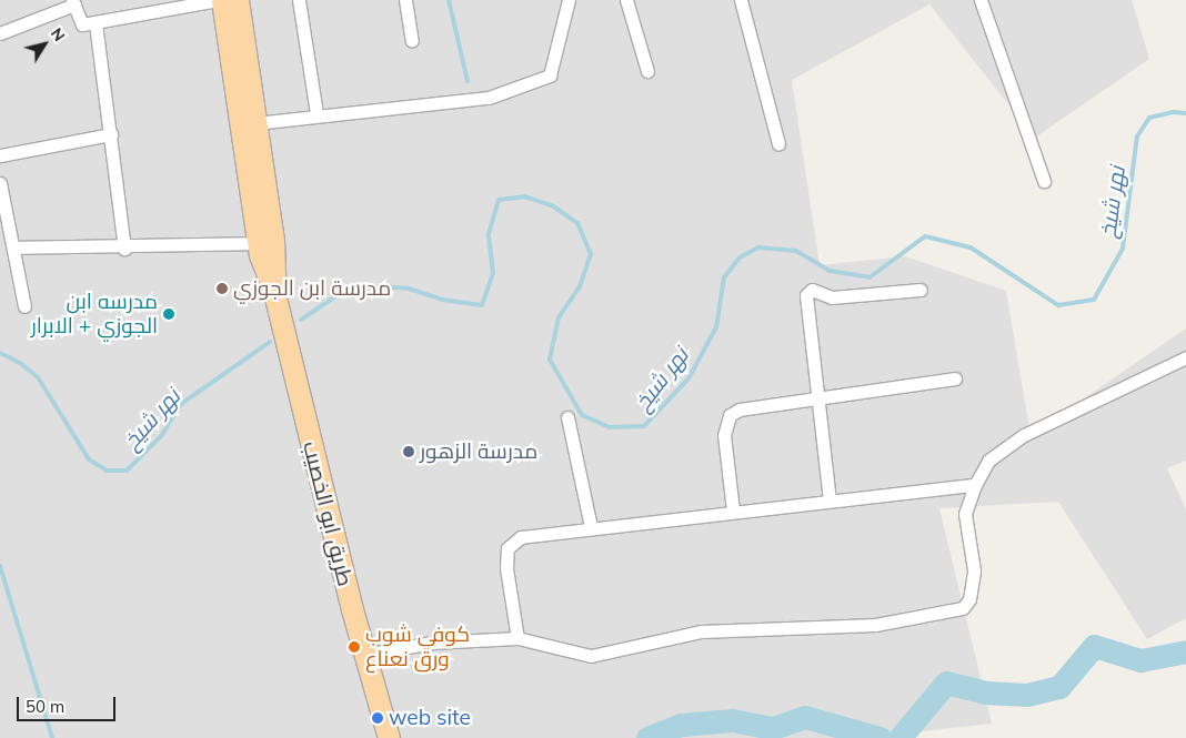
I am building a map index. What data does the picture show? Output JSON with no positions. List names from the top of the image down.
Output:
{
  "streets": {
    "main road": ["طريق ابو الخصيب"]
  },
  "water": ["نهر شيخ"],
  "places": [
    "مدرسة ابن الجوزي",
    "مدرسه ابن الجوزي + الابرار",
    "مدرسة الزهور",
    "كوفي شوب ورق نعناع",
    "web site"
  ],
  "scale_bar": "50 m",
  "north": "top right"
}
